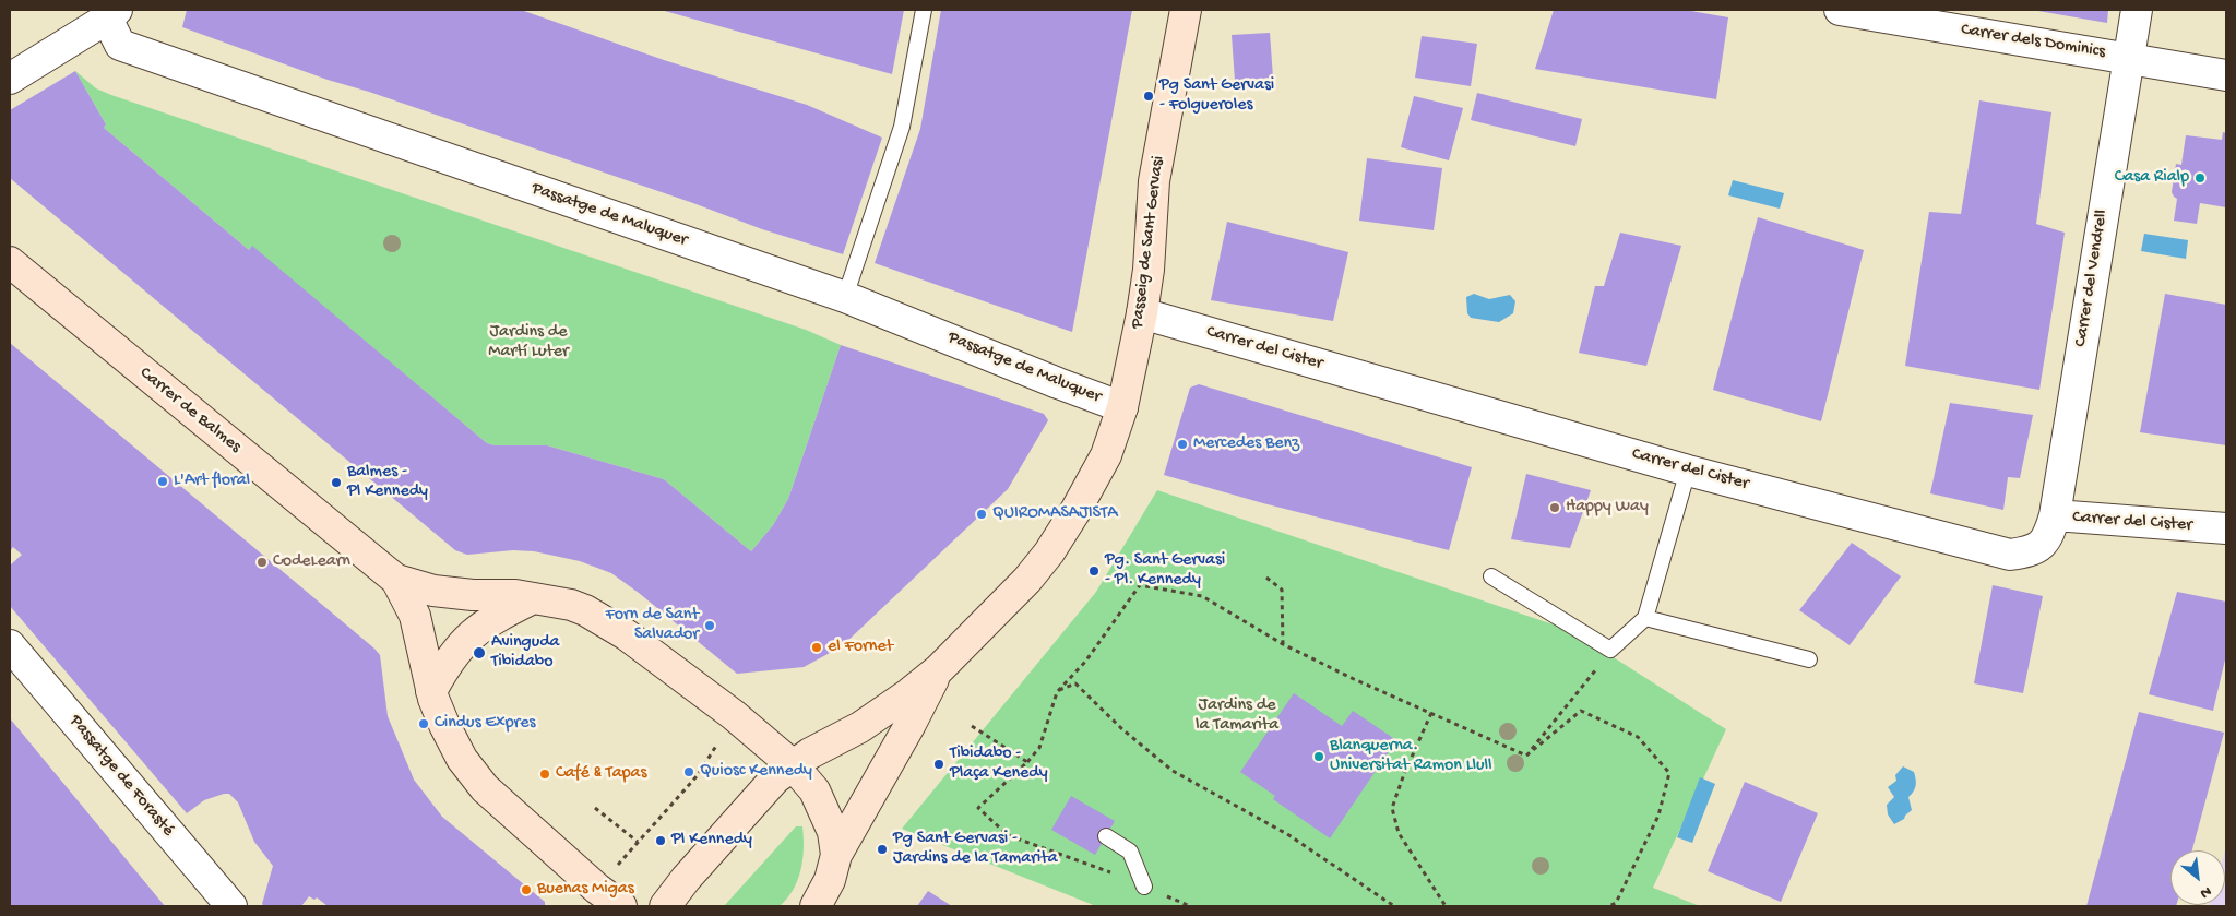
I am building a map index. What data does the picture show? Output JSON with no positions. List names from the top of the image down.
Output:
{
  "streets": {
    "main road": ["Passeig de Sant Gervasi", "Carrer de Balmes"],
    "street": [
      "Carrer dels Dominics",
      "Passatge de Maluquer",
      "Carrer del Vendrell",
      "Carrer del Cister",
      "Passatge de Forasté"
    ]
  },
  "crossings": [
    ["Carrer dels Dominics", "Carrer del Vendrell"],
    ["Passatge de Maluquer", "Passeig de Sant Gervasi"],
    ["Passeig de Sant Gervasi", "Carrer del Cister"],
    ["Carrer del Vendrell", "Carrer del Cister"]
  ],
  "parks": ["Jardins de Martí Luter", "Jardins de la Tamarita"],
  "places": [
    "Pg Sant Gervasi - Folgueroles",
    "Casa Rialp",
    "Mercedes Benz",
    "L'Art floral",
    "Balmes - Pl Kennedy",
    "Happy Way",
    "QUIROMASAJISTA",
    "CodeLearn",
    "Pg. Sant Gervasi - Pl. Kennedy",
    "Forn de Sant Salvador",
    "el Fornet",
    "Avinguda Tibidabo",
    "Cindus Expres",
    "Blanquerna. Universitat Ramon Llull",
    "Tibidabo - Plaça Kenedy",
    "Quiosc Kennedy",
    "Café & Tapas",
    "Pl Kennedy",
    "Pg Sant Gervasi - Jardins de la Tamarita",
    "Buenas Migas"
  ],
  "north": "bottom right"
}
